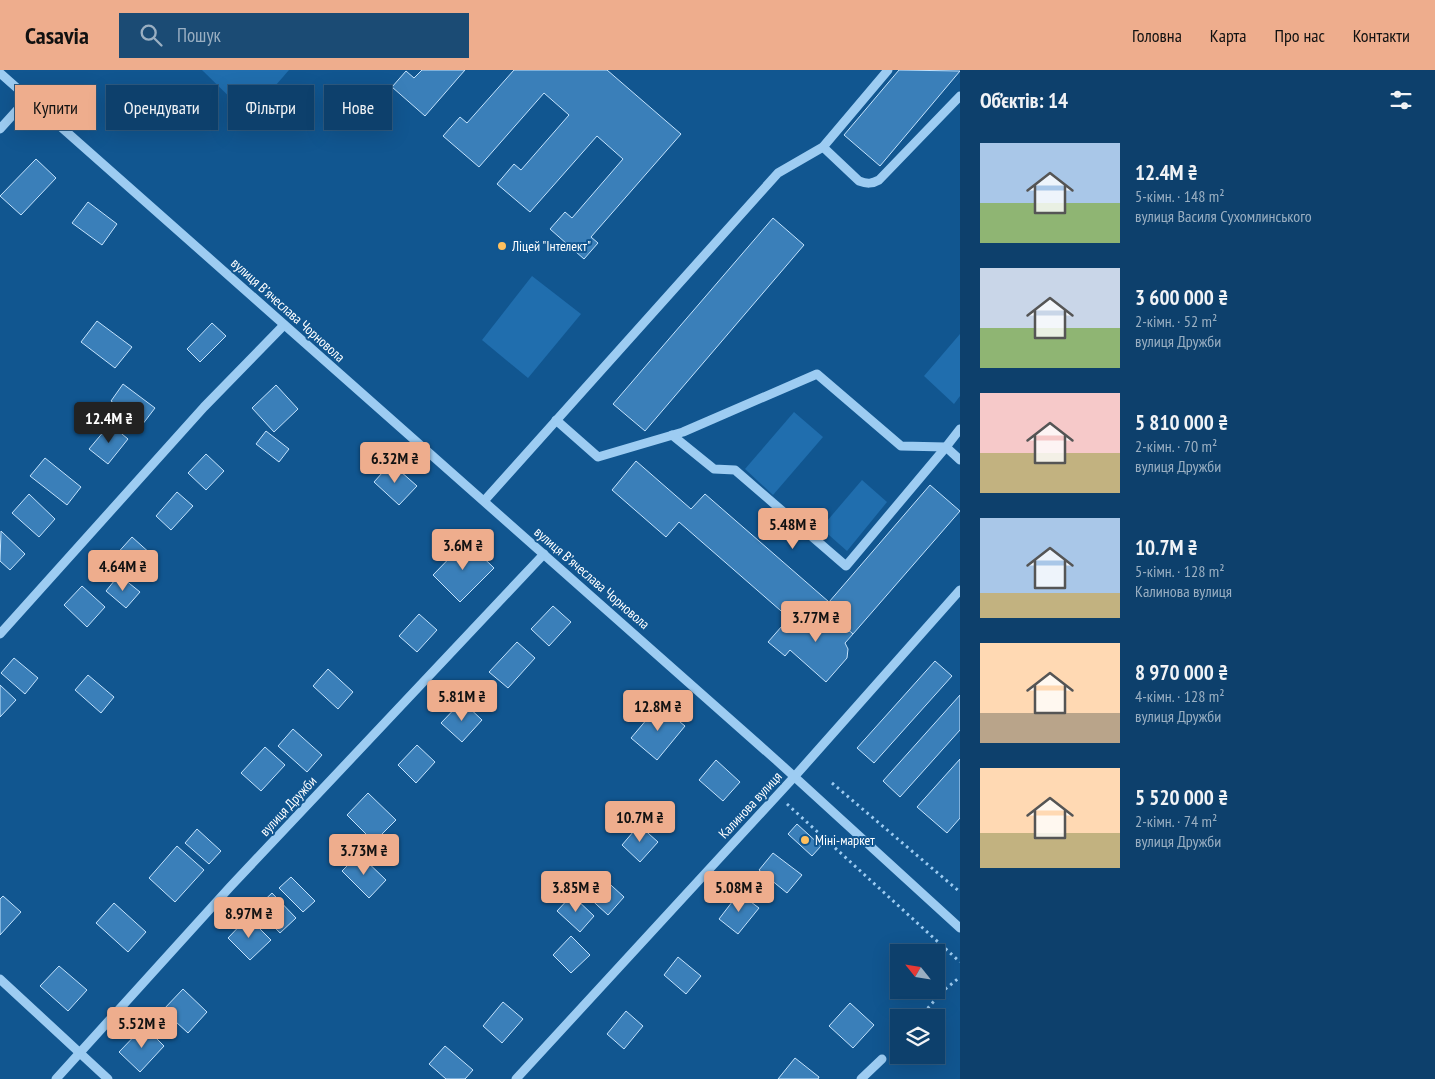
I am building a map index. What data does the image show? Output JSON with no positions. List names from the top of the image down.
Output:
{
  "streets": {
    "street": ["вулиця Вʼячеслава Чорновола", "Калинова вулиця", "вулиця Дружби"]
  },
  "crossings": [
    ["вулиця Вʼячеслава Чорновола", "Калинова вулиця"],
    ["вулиця Вʼячеслава Чорновола", "вулиця Дружби"]
  ],
  "places": ["Ліцей \"Інтелект\"", "Міні-маркет"],
  "north": "top left",
  "page": {
    "header": "Casavia",
    "search": "Пошук",
    "nav": [
      "Головна",
      "Карта",
      "Про нас",
      "Контакти"
    ],
    "heading": "Об’єктів: 14",
    "chip": [
      "Купити",
      "Орендувати",
      "Фільтри",
      "Нове"
    ],
    "list": [
      {
        "name": "12.4M ₴",
        "note": "5-кімн. · 148 m² · вулиця Василя Сухомлинського"
      },
      {
        "name": "3 600 000 ₴",
        "note": "2-кімн. · 52 m² · вулиця Дружби"
      },
      {
        "name": "5 810 000 ₴",
        "note": "2-кімн. · 70 m² · вулиця Дружби"
      },
      {
        "name": "10.7M ₴",
        "note": "5-кімн. · 128 m² · Калинова вулиця"
      },
      {
        "name": "8 970 000 ₴",
        "note": "4-кімн. · 128 m² · вулиця Дружби"
      },
      {
        "name": "5 520 000 ₴",
        "note": "2-кімн. · 74 m² · вулиця Дружби"
      }
    ],
    "price": [
      "12.4M ₴",
      "6.32M ₴",
      "5.48M ₴",
      "3.6M ₴",
      "4.64M ₴",
      "3.77M ₴",
      "5.81M ₴",
      "12.8M ₴",
      "10.7M ₴",
      "3.73M ₴",
      "3.85M ₴",
      "5.08M ₴",
      "8.97M ₴",
      "5.52M ₴"
    ]
  }
}
